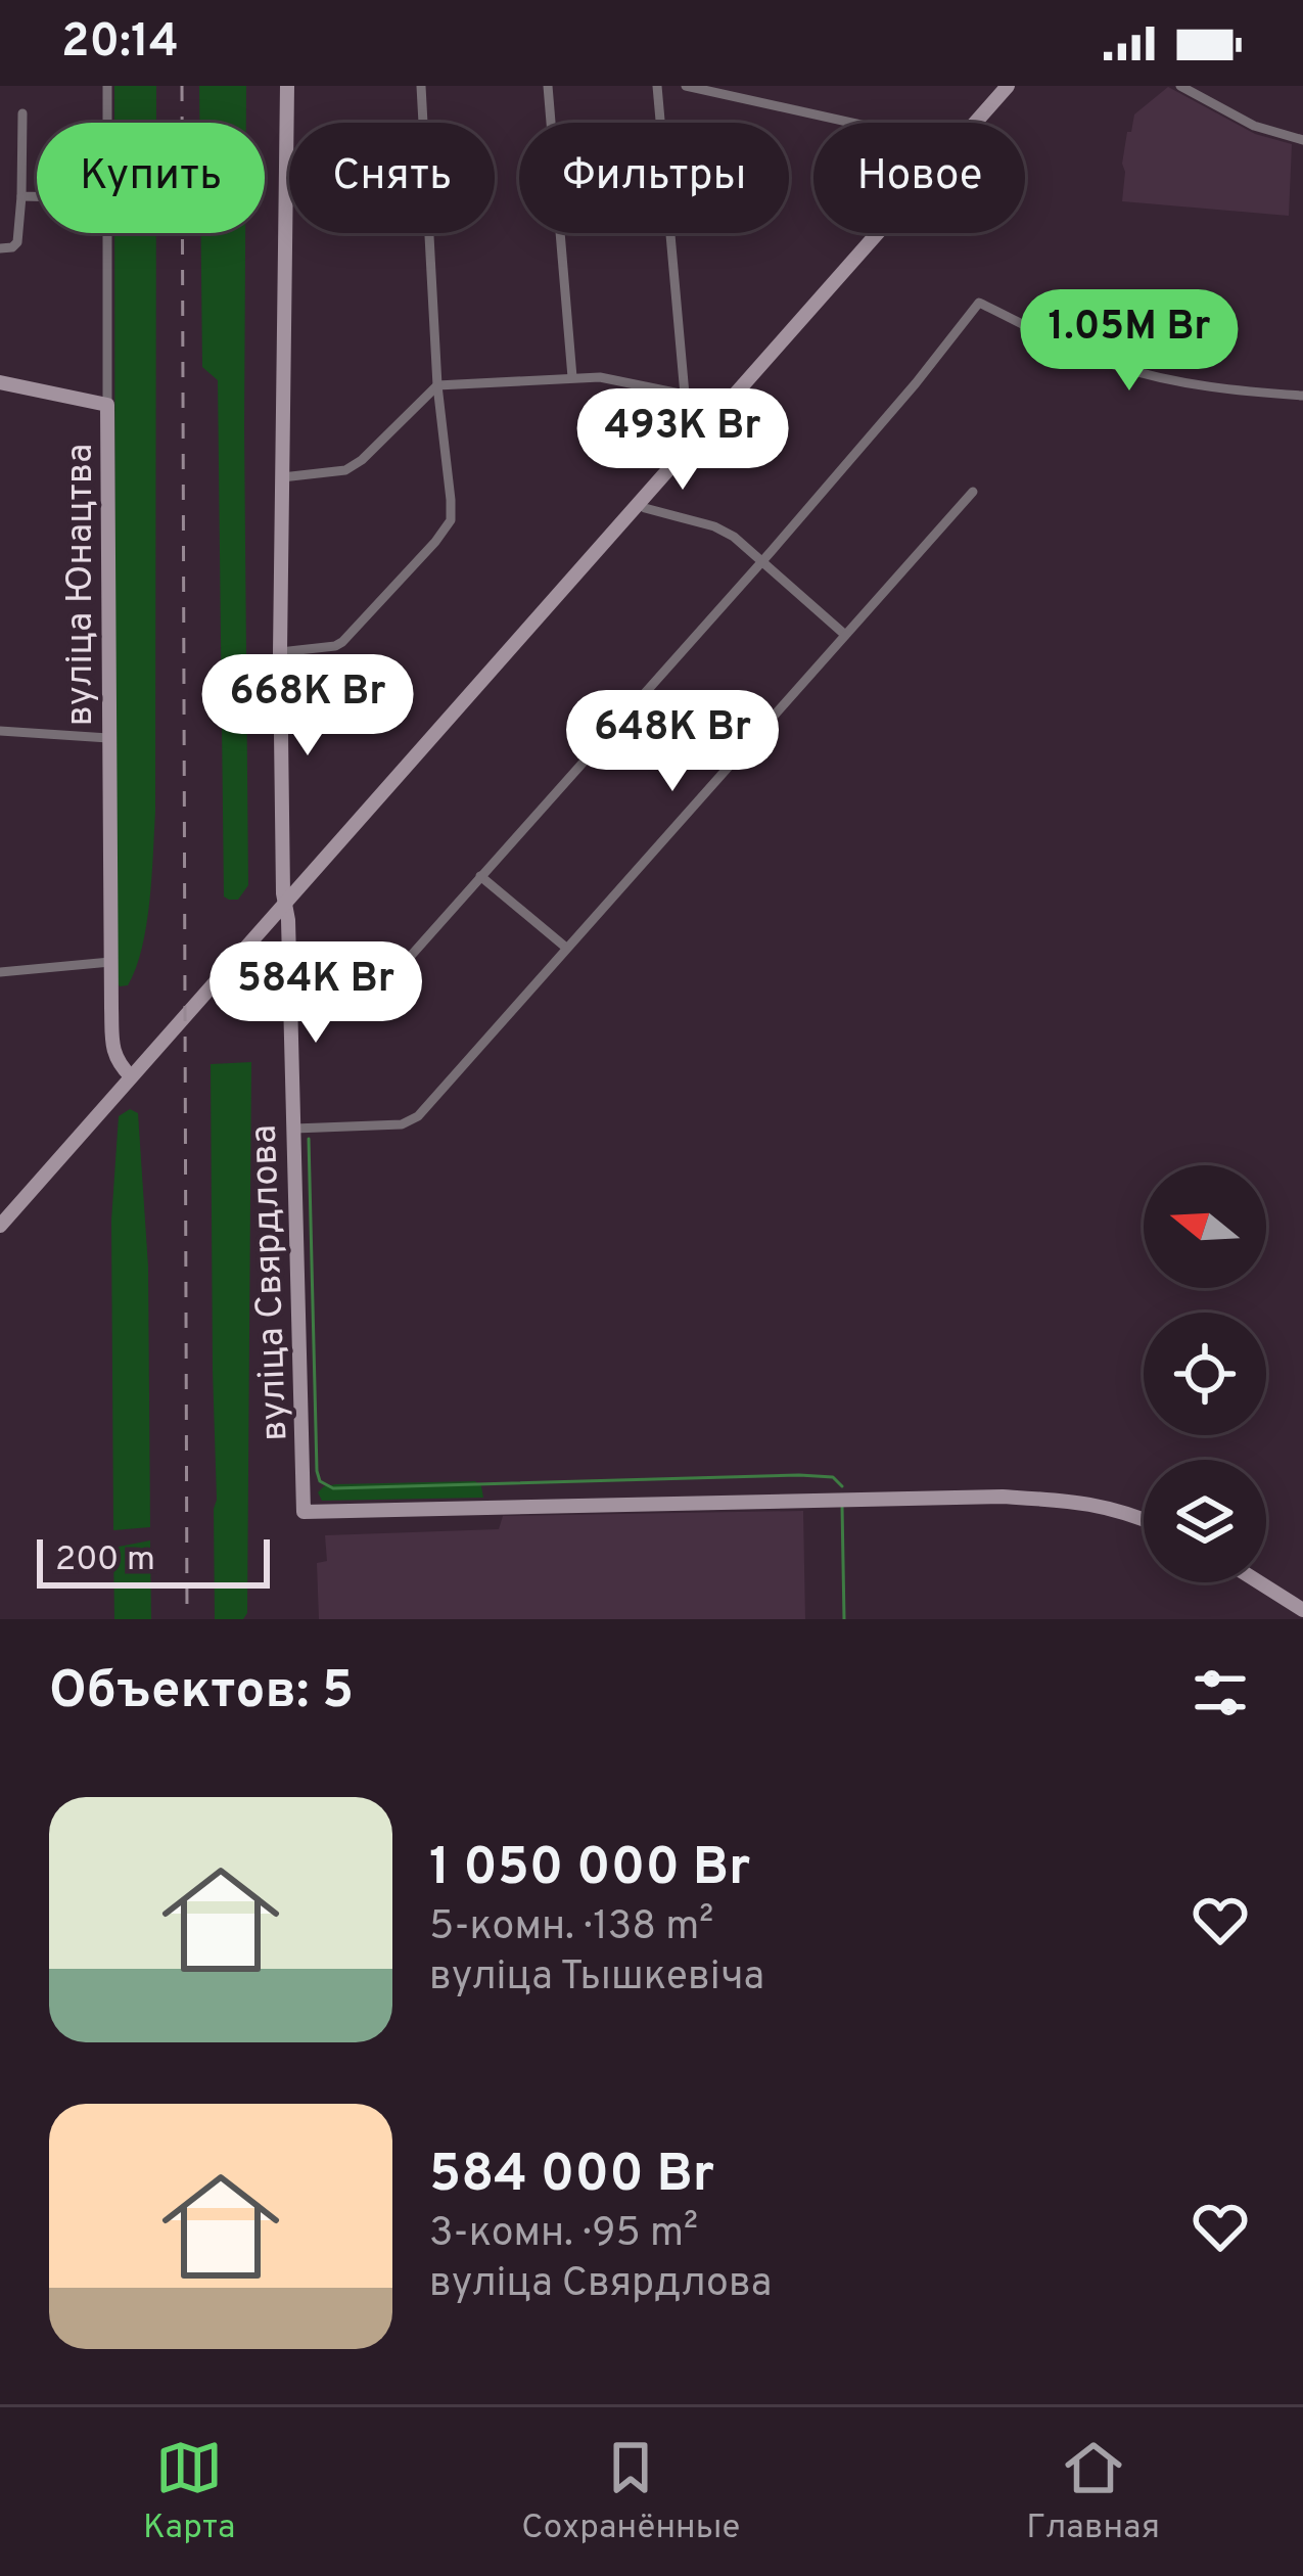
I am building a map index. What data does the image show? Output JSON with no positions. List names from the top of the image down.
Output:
{
  "streets": {
    "street": ["вуліца Юнацтва", "вуліца Свярдлова"]
  },
  "scale_bar": "200 m",
  "north": "left",
  "page": {
    "status": "20:14",
    "chip": [
      "Купить",
      "Снять",
      "Фильтры",
      "Новое"
    ],
    "price": [
      "1.05M Br",
      "493K Br",
      "668K Br",
      "648K Br",
      "584K Br"
    ],
    "scale": "200 m",
    "heading": "Объектов: 5",
    "list": [
      {
        "name": "1 050 000 Br",
        "note": "5-комн. · 138 m² · вуліца Тышкевіча"
      },
      {
        "name": "584 000 Br",
        "note": "3-комн. · 95 m² · вуліца Свярдлова"
      }
    ],
    "tabs": ["Карта", "Сохранённые", "Главная"]
  }
}
